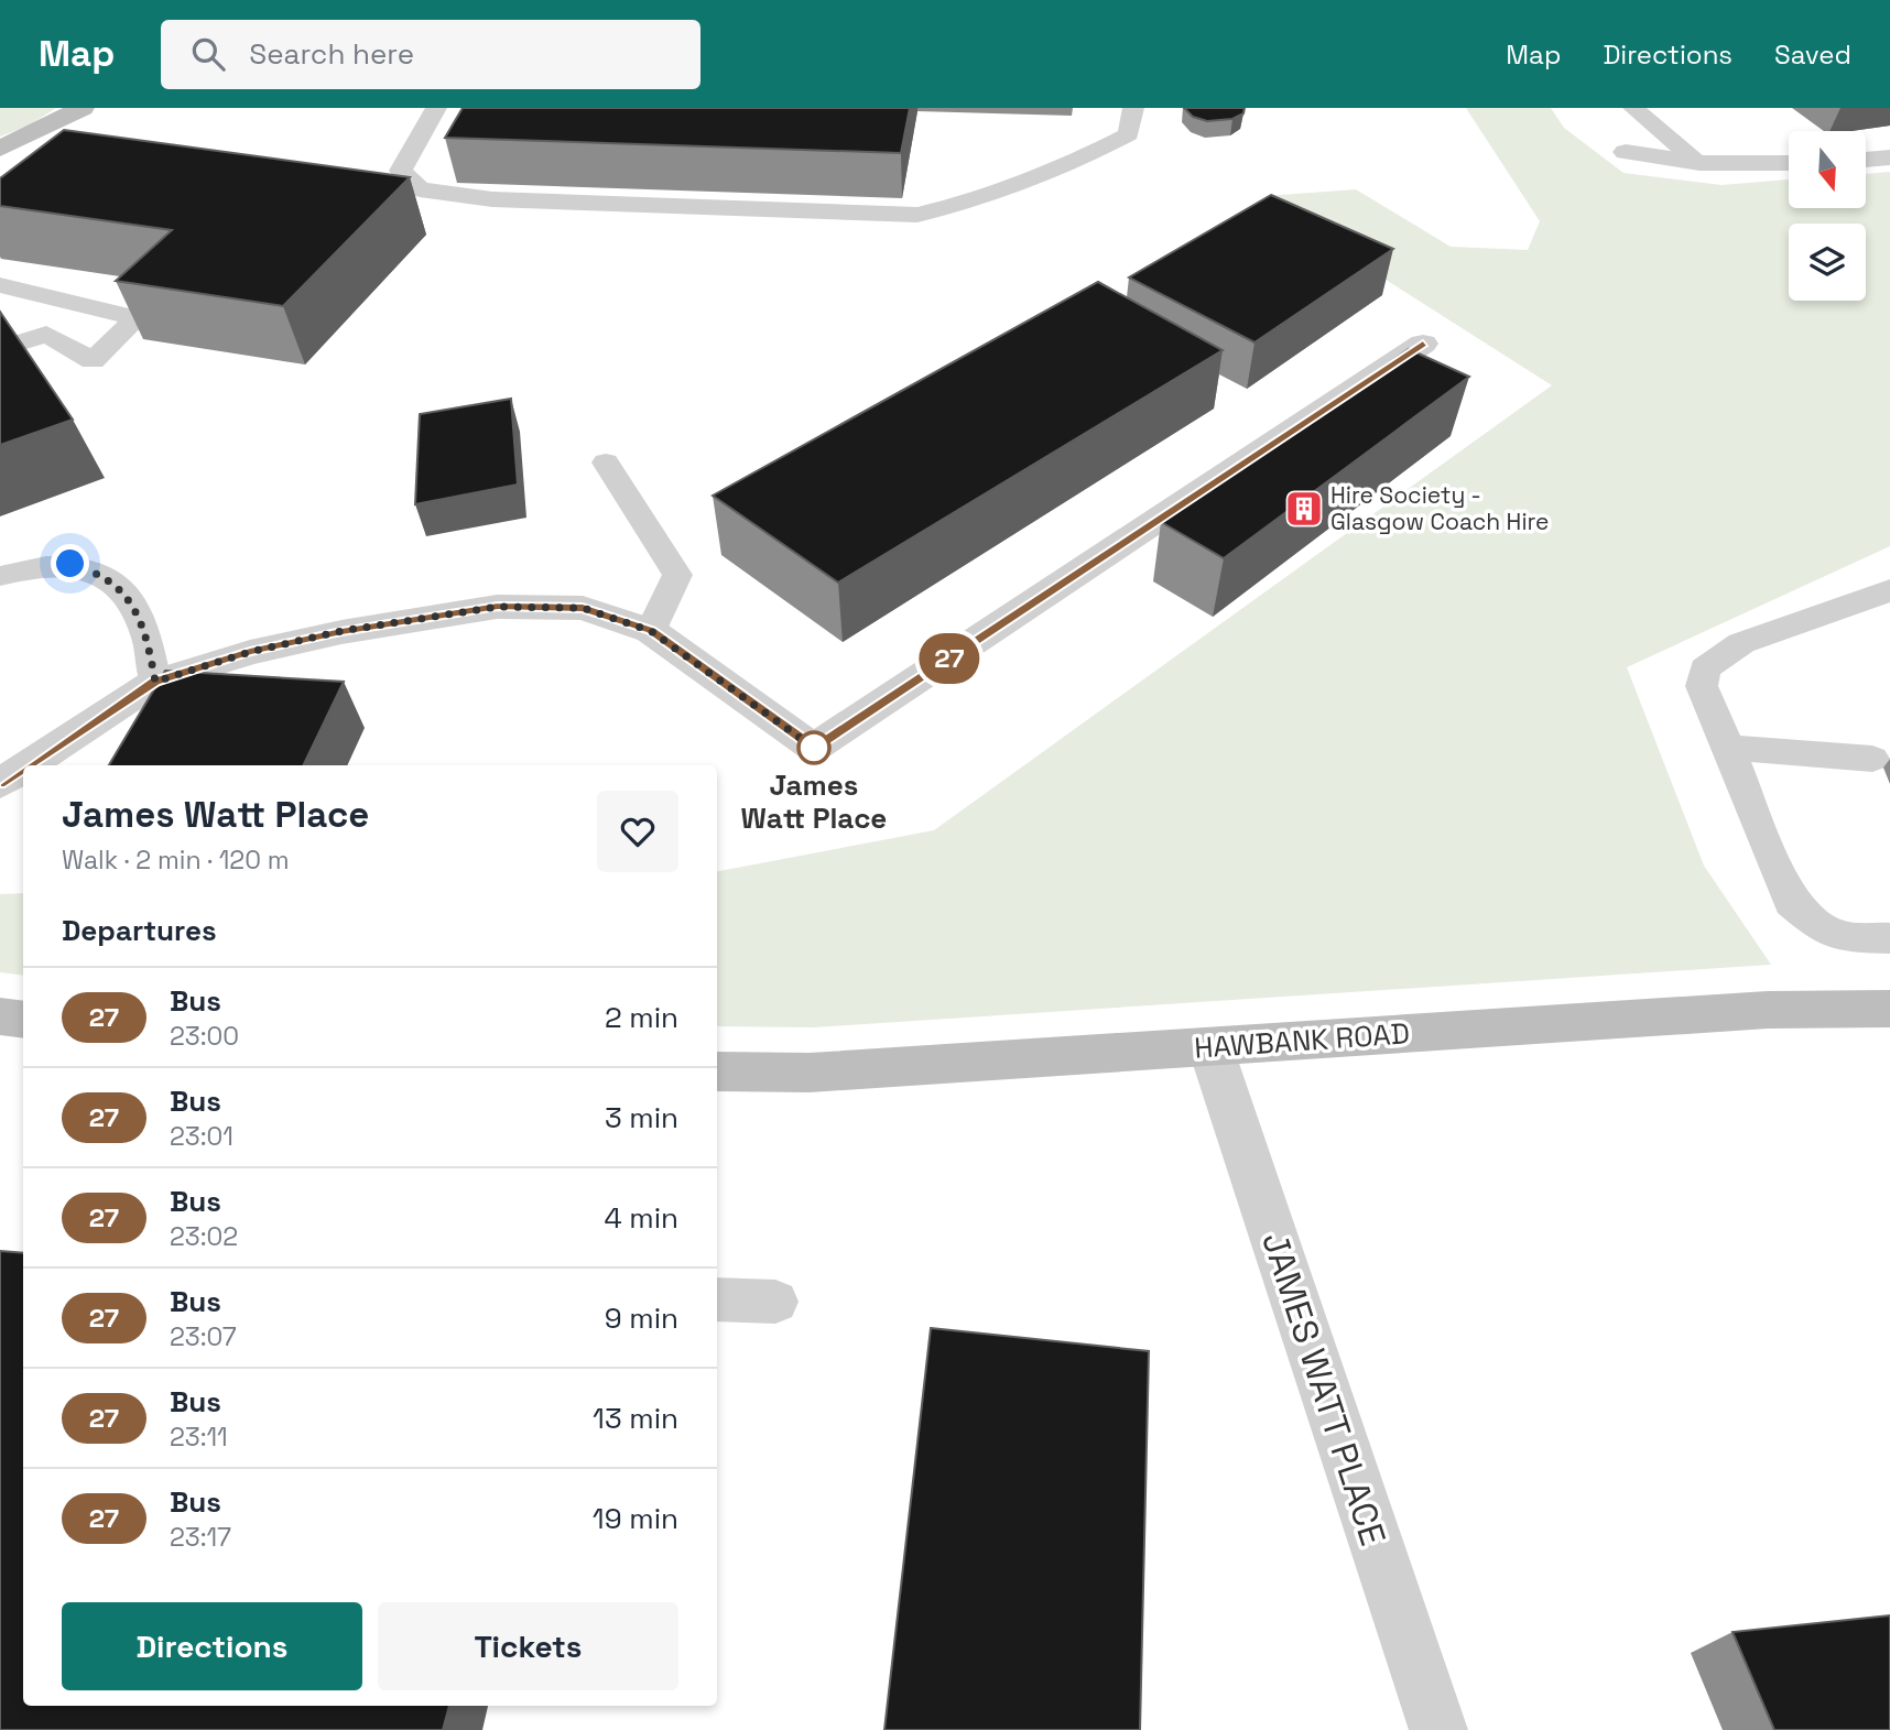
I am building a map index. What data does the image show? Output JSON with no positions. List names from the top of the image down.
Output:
{
  "streets": {
    "street": ["HAWBANK ROAD", "JAMES WATT PLACE"]
  },
  "crossings": [
    ["HAWBANK ROAD", "JAMES WATT PLACE"]
  ],
  "places": {
    "building": ["Hire Society - Glasgow Coach Hire"],
    "other": ["James Watt Place"]
  },
  "lines": ["bus line 27"],
  "north": "bottom",
  "page": {
    "header": "Map",
    "search": "Search here",
    "nav": ["Map", "Directions", "Saved"],
    "on_map": "27",
    "heading": [
      ["James Watt Place", "Walk · 2 min · 120 m"],
      "Departures"
    ],
    "list": [
      {
        "mark": "27",
        "name": "Bus",
        "note": "23:00",
        "value": "2 min"
      },
      {
        "mark": "27",
        "name": "Bus",
        "note": "23:01",
        "value": "3 min"
      },
      {
        "mark": "27",
        "name": "Bus",
        "note": "23:02",
        "value": "4 min"
      },
      {
        "mark": "27",
        "name": "Bus",
        "note": "23:07",
        "value": "9 min"
      },
      {
        "mark": "27",
        "name": "Bus",
        "note": "23:11",
        "value": "13 min"
      },
      {
        "mark": "27",
        "name": "Bus",
        "note": "23:17",
        "value": "19 min"
      }
    ],
    "buttons": ["Directions", "Tickets"]
  }
}
